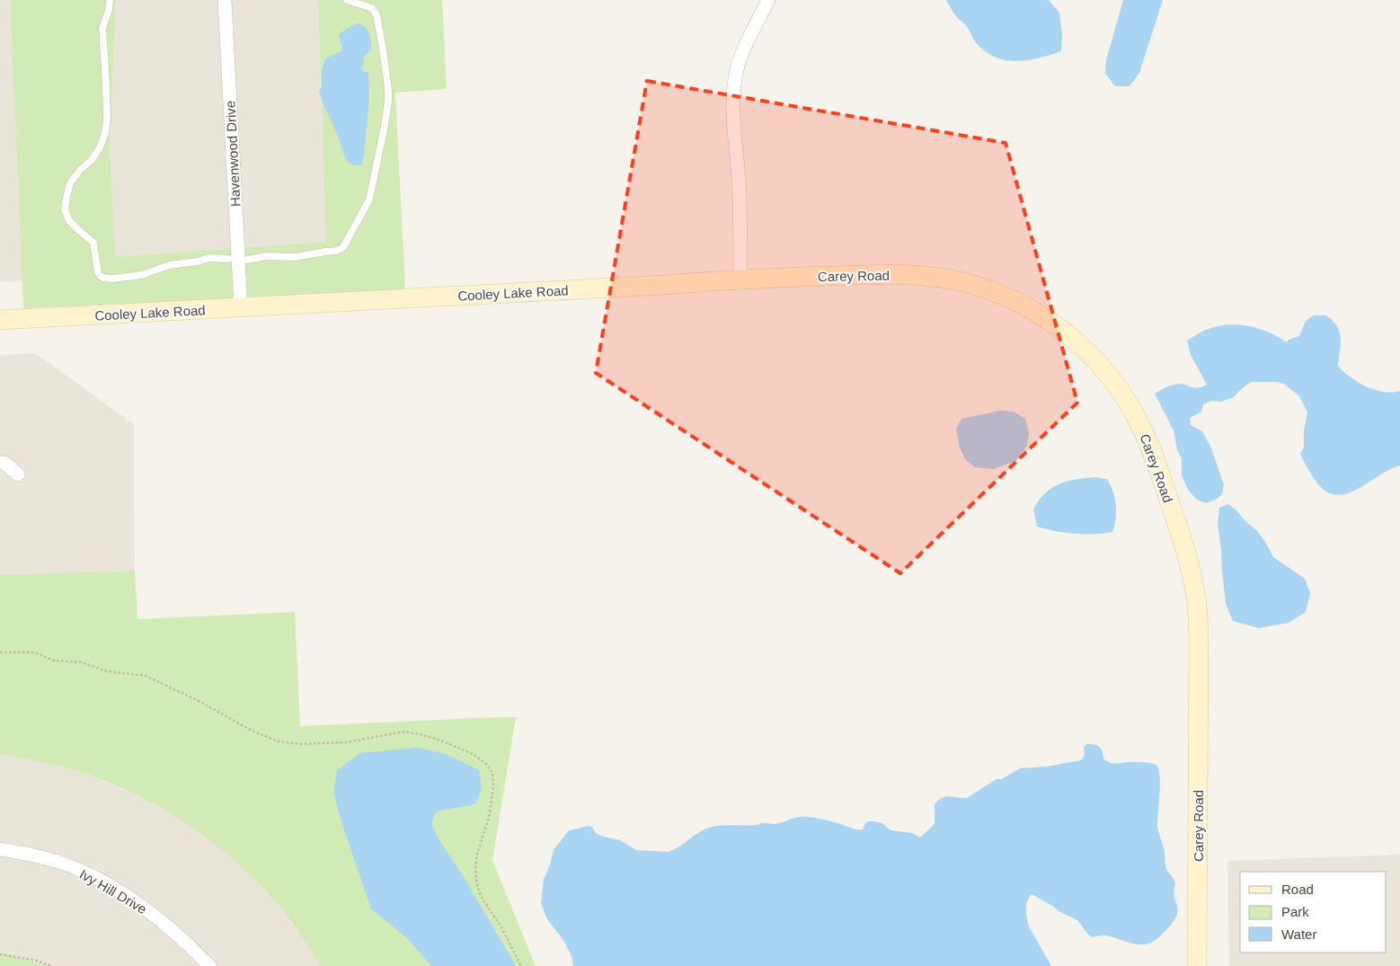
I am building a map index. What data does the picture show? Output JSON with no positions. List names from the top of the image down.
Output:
{
  "streets": {
    "street": [
      "Havenwood Drive",
      "Carey Road",
      "Cooley Lake Road",
      "Ivy Hill Drive"
    ]
  },
  "crossings": [
    ["Havenwood Drive", "Cooley Lake Road"],
    ["Carey Road", "Cooley Lake Road"]
  ],
  "legend": ["Road", "Park", "Water"]
}
